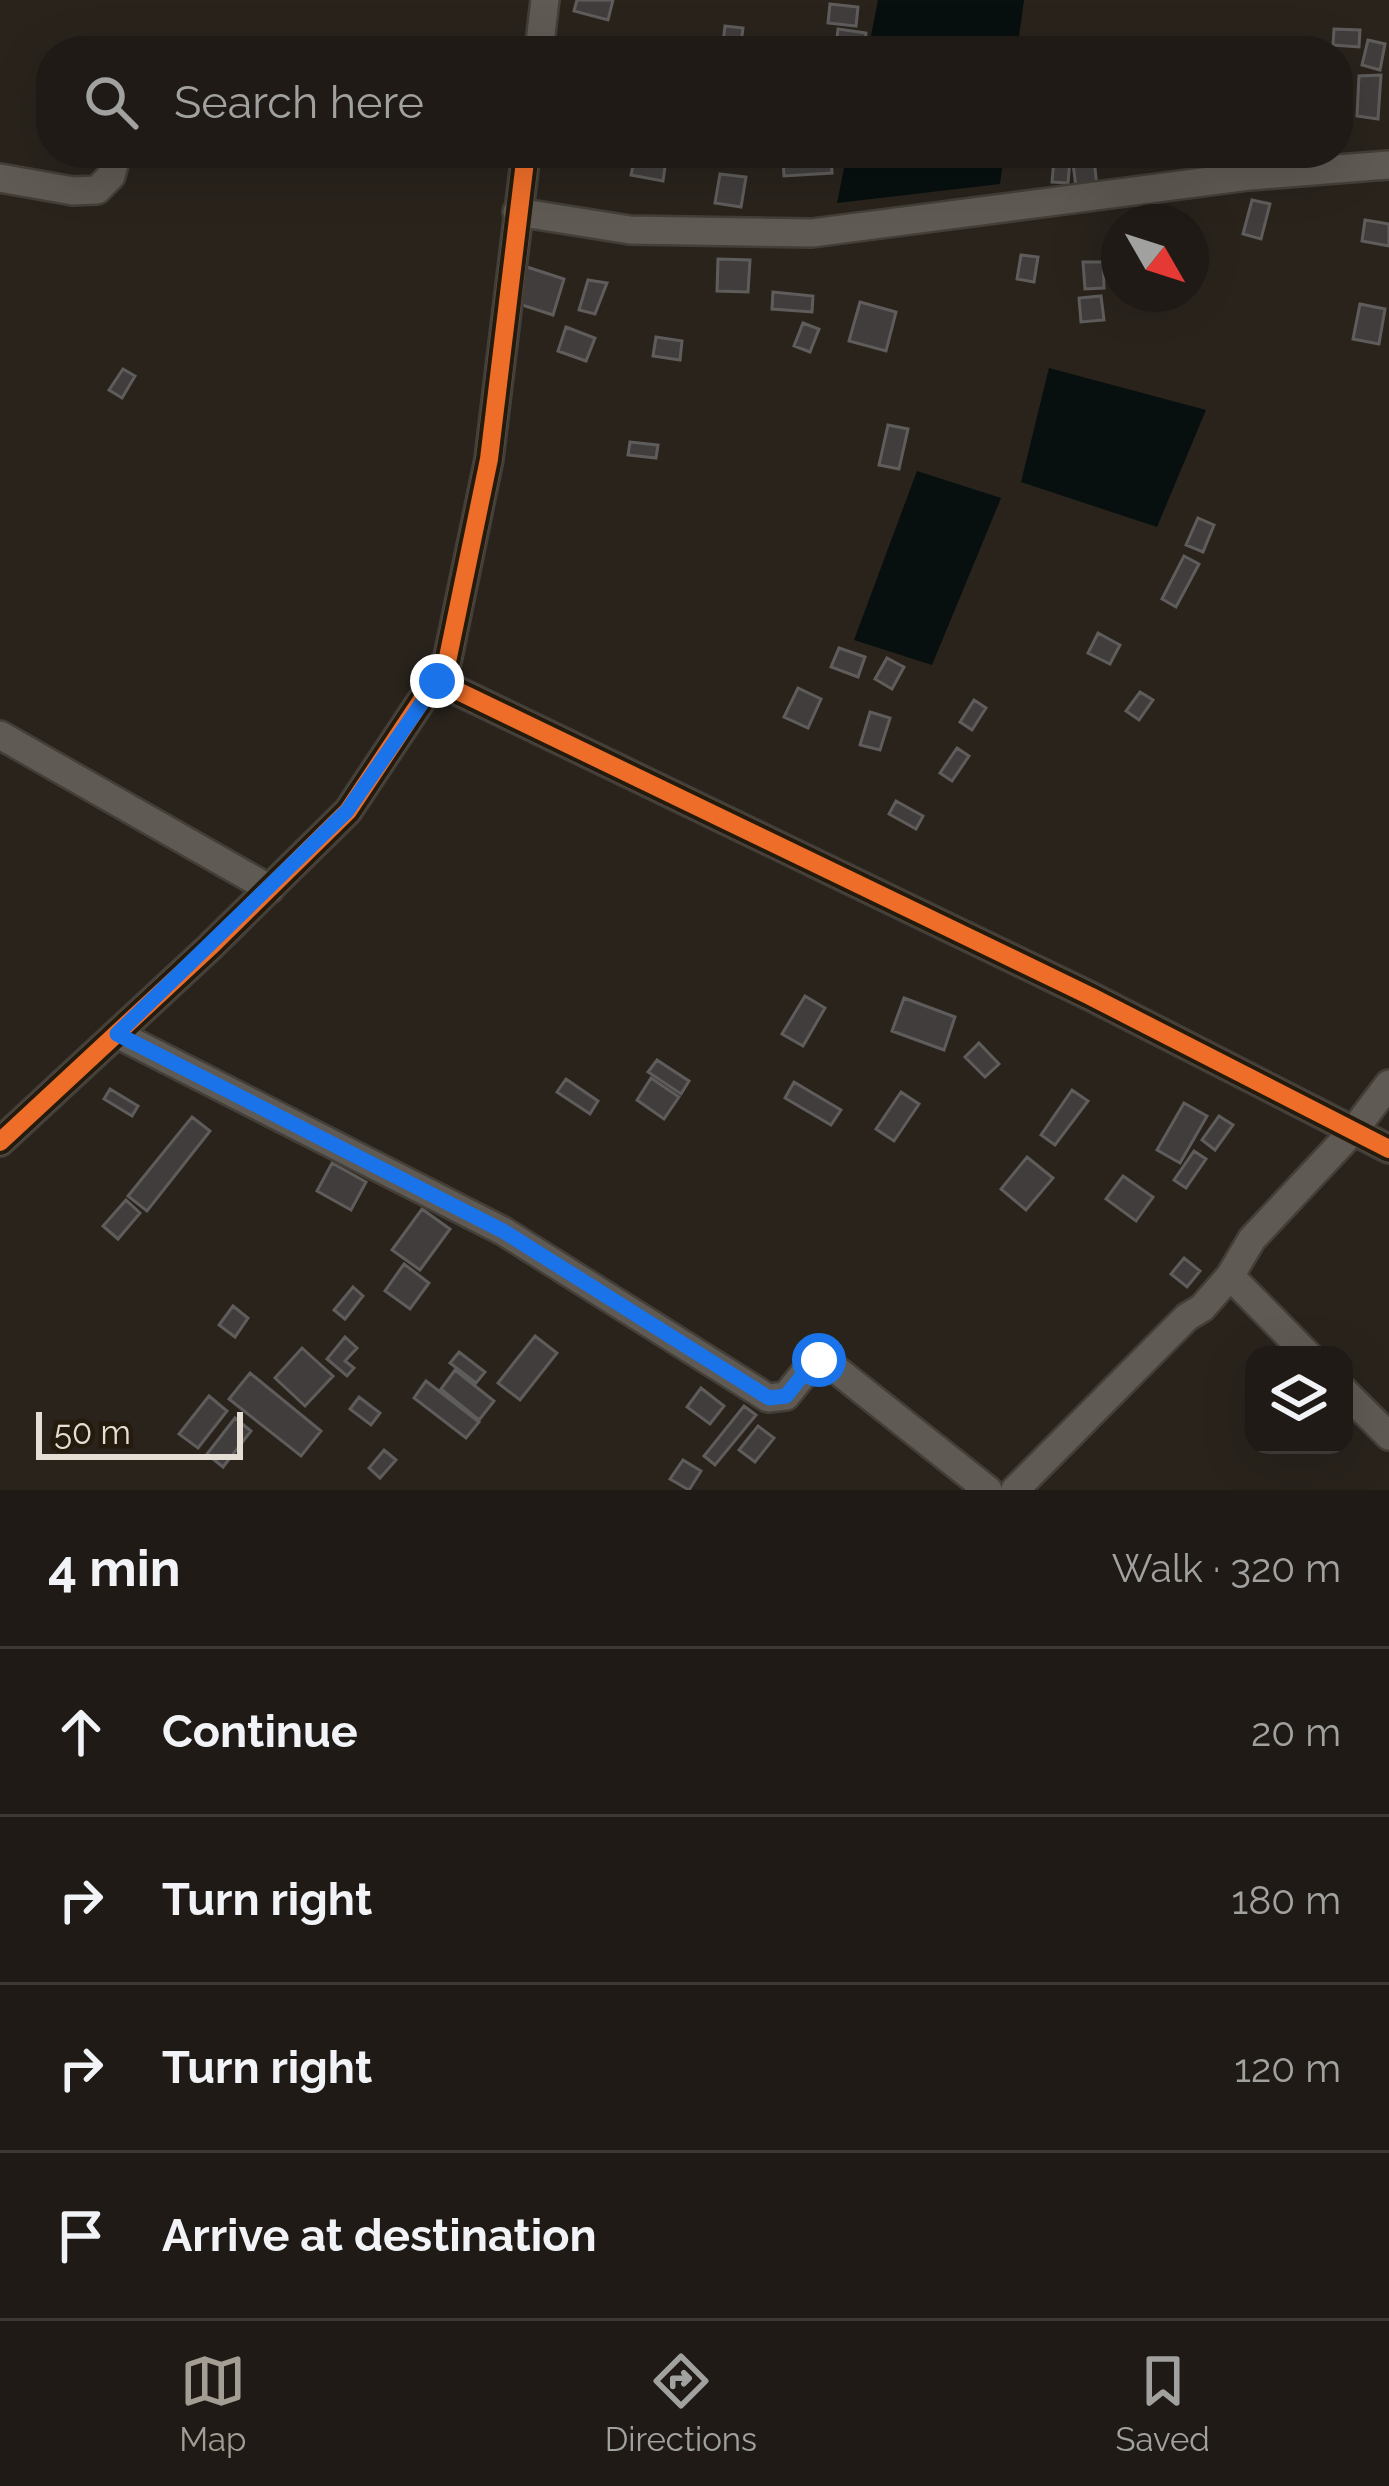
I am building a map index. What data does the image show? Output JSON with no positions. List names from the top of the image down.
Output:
{
  "scale_bar": "50 m",
  "north": "bottom right",
  "page": {
    "search": "Search here",
    "scale": "50 m",
    "heading": ["4 min", "Walk · 320 m"],
    "list": [
      ["Continue", "20 m"],
      ["Turn right", "180 m"],
      ["Turn right", "120 m"],
      "Arrive at destination"
    ],
    "nav": ["Map", "Directions", "Saved"]
  }
}
